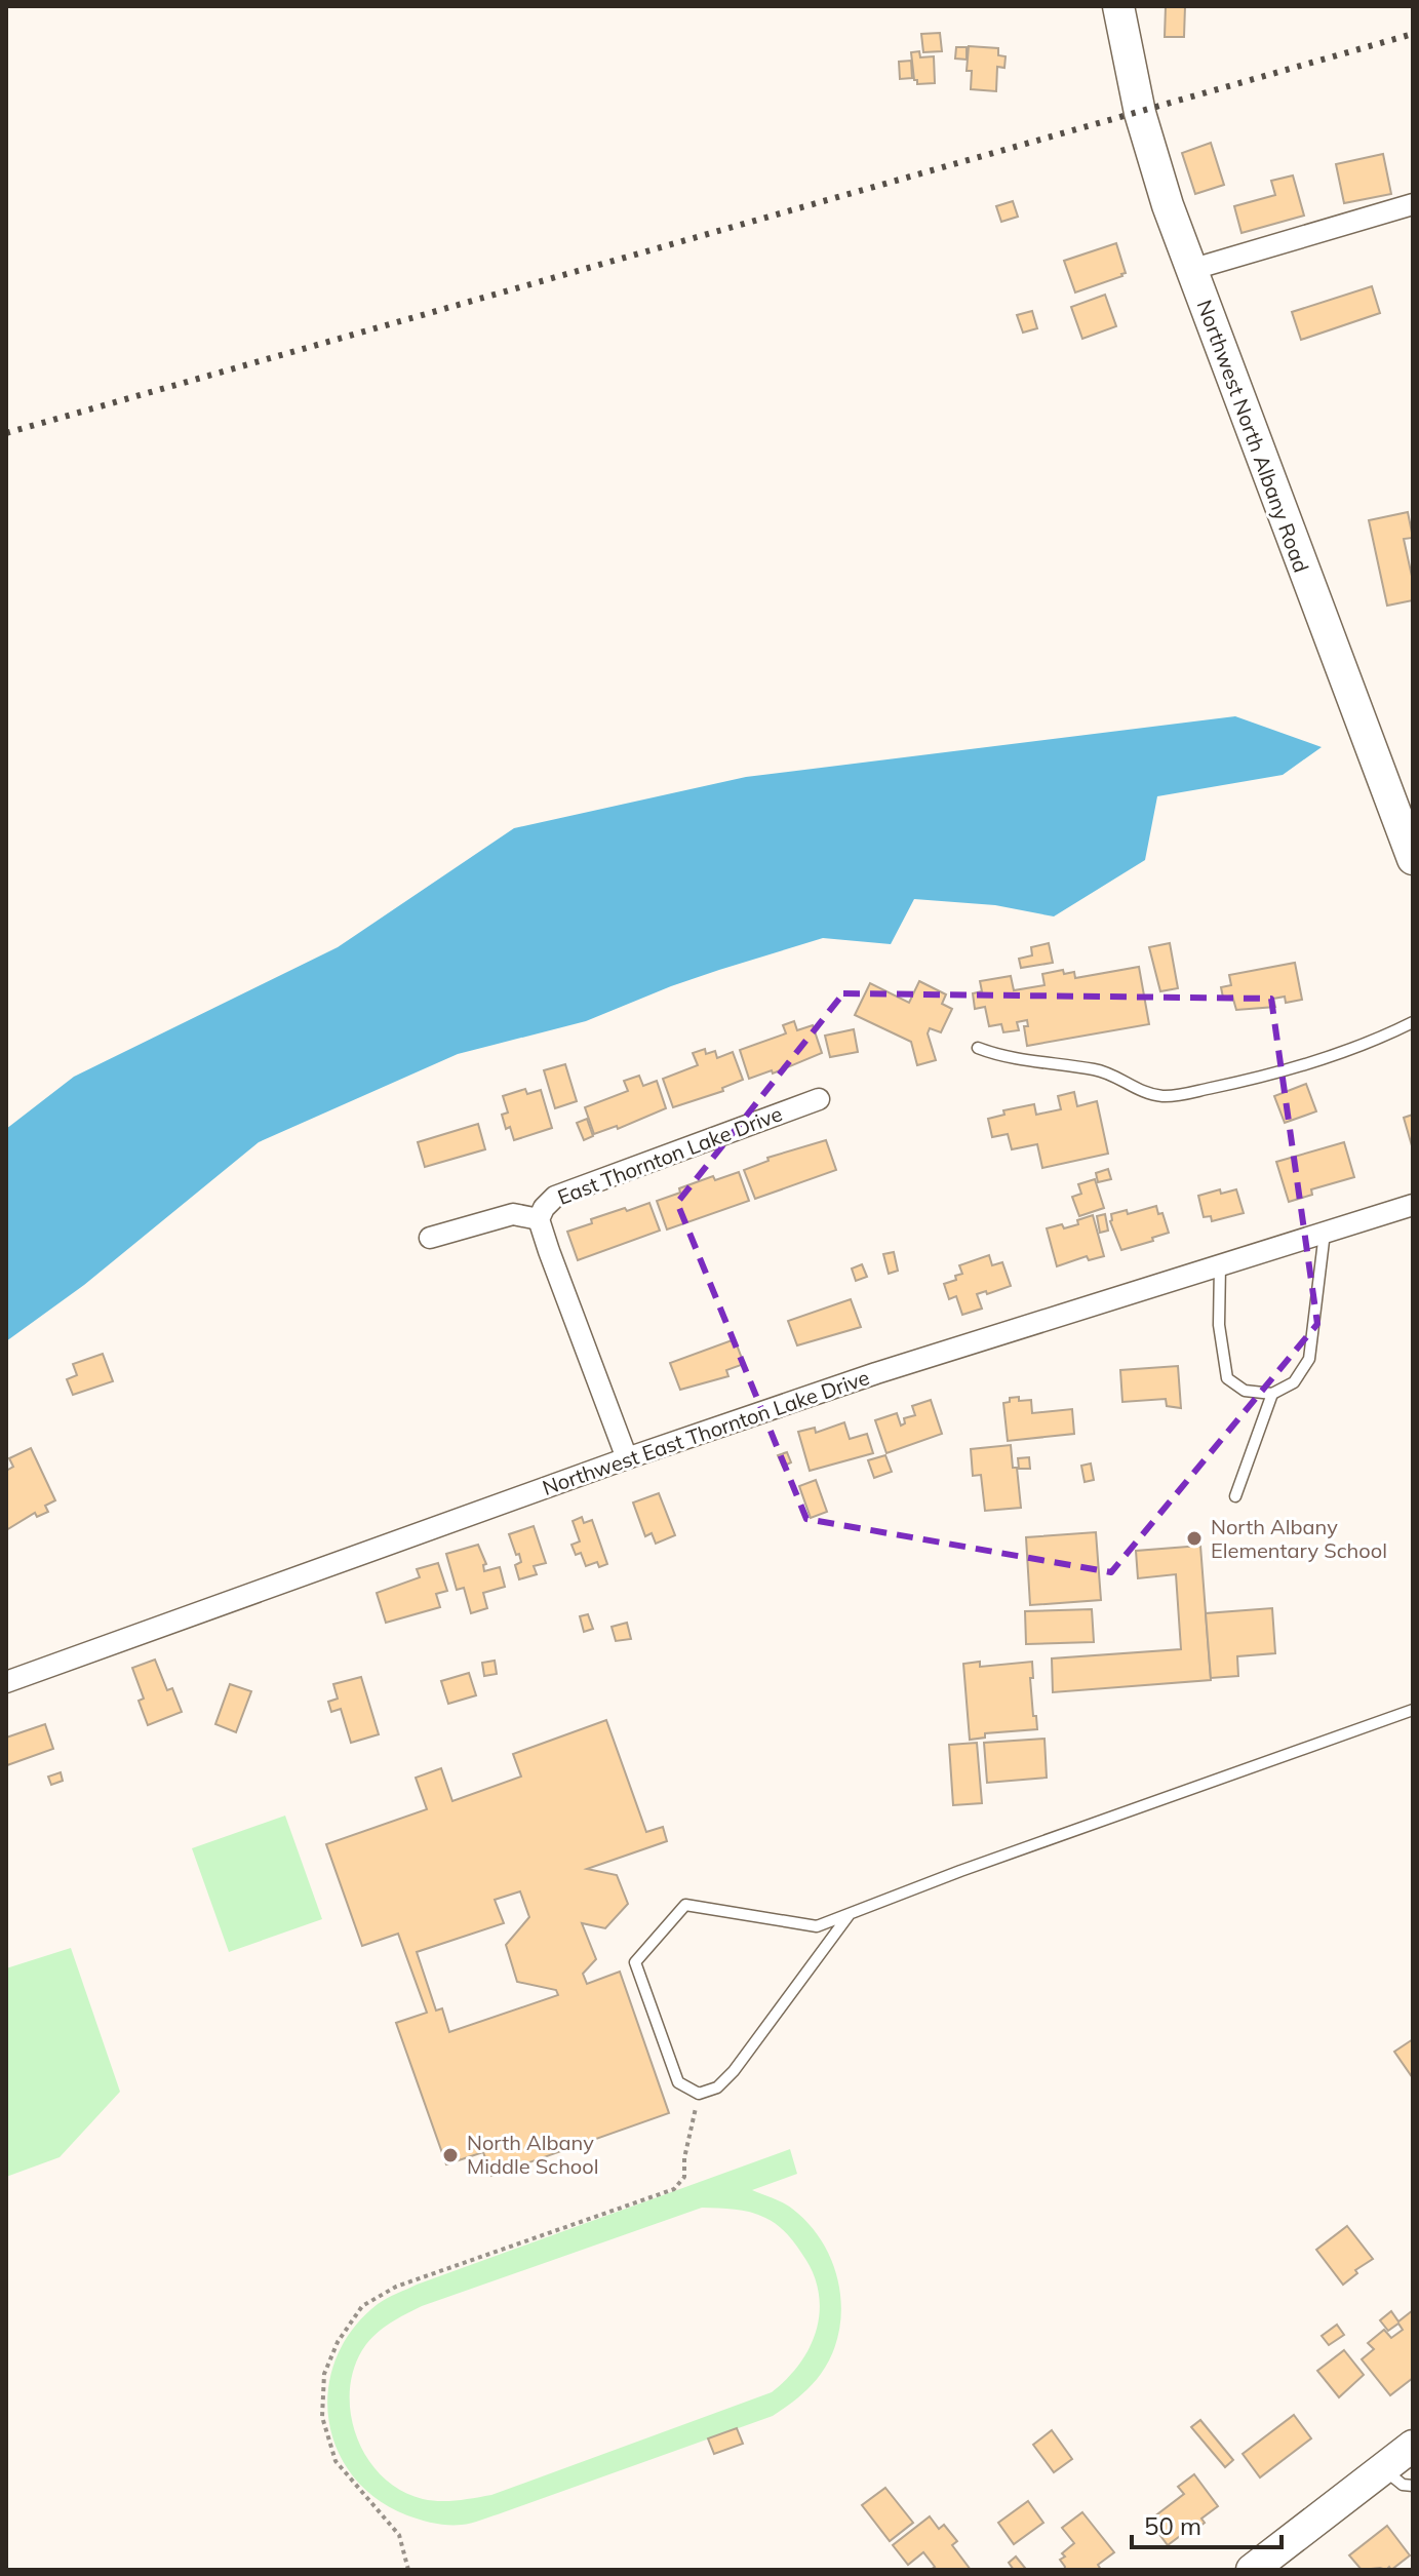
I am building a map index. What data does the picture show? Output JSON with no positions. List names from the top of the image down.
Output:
{
  "streets": {
    "main road": ["Northwest North Albany Road"],
    "street": ["East Thornton Lake Drive", "Northwest East Thornton Lake Drive"]
  },
  "crossings": [
    ["East Thornton Lake Drive", "Northwest East Thornton Lake Drive"]
  ],
  "places": ["North Albany Elementary School", "North Albany Middle School"],
  "scale_bar": "50 m"
}
